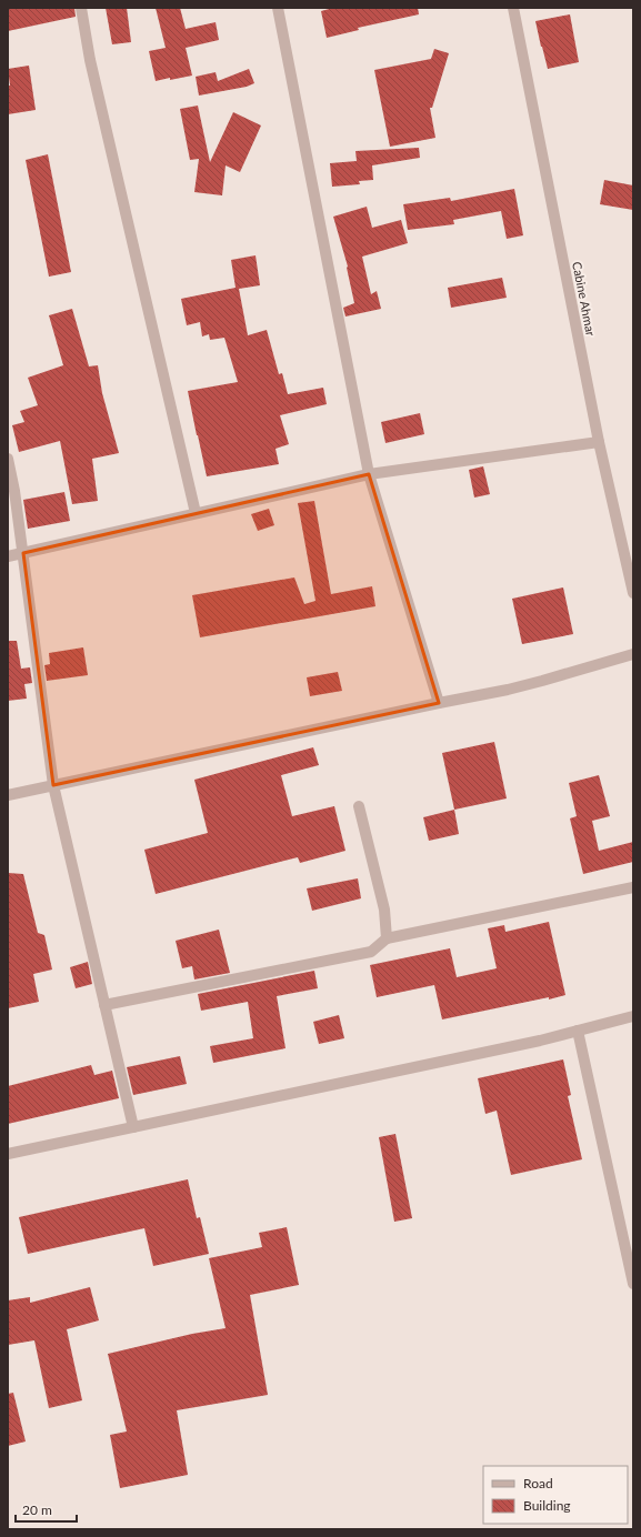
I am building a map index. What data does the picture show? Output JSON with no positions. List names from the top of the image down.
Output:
{
  "streets": {
    "street": ["Cabine Ahmar"]
  },
  "legend": ["Road", "Building"],
  "scale_bar": "20 m"
}
